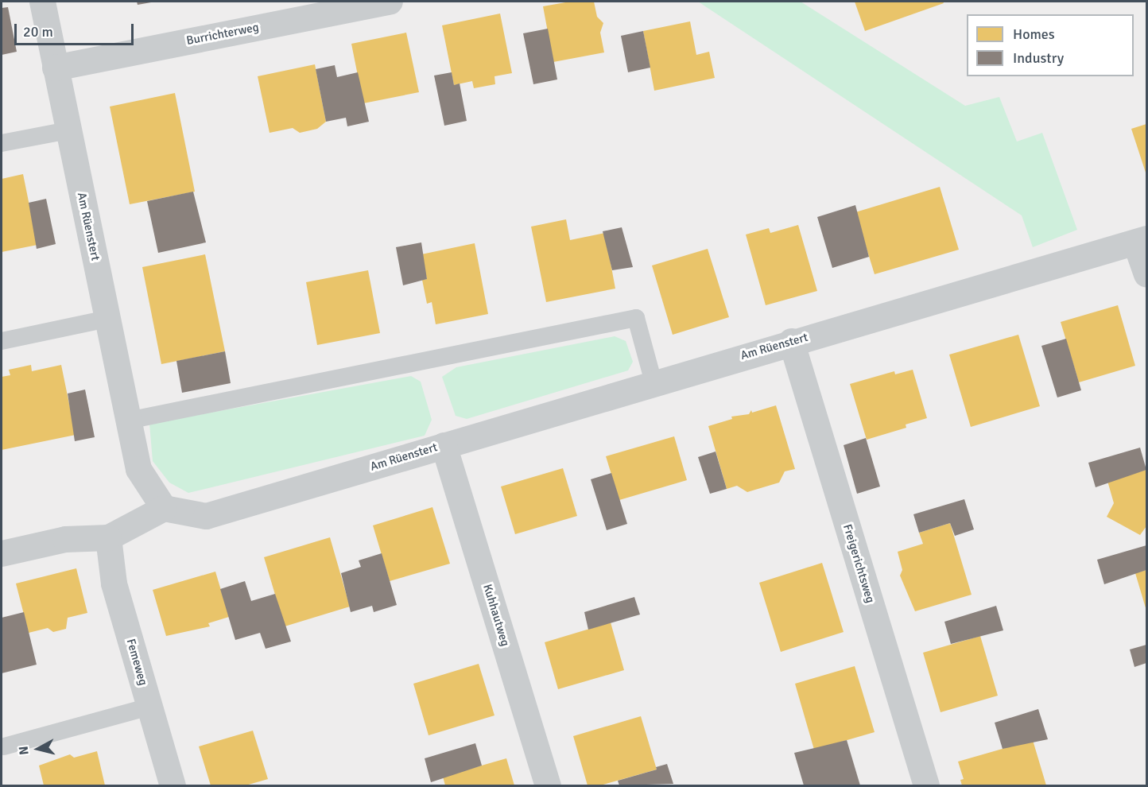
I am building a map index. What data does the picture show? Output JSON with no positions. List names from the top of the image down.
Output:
{
  "streets": {
    "street": [
      "Burrichterweg",
      "Am Rüenstert",
      "Freigerichtsweg",
      "Kuhhautweg",
      "Femeweg"
    ]
  },
  "crossings": [
    ["Burrichterweg", "Am Rüenstert"],
    ["Am Rüenstert", "Freigerichtsweg"],
    ["Am Rüenstert", "Kuhhautweg"]
  ],
  "legend": ["Homes", "Industry"],
  "scale_bar": "20 m",
  "north": "left"
}
